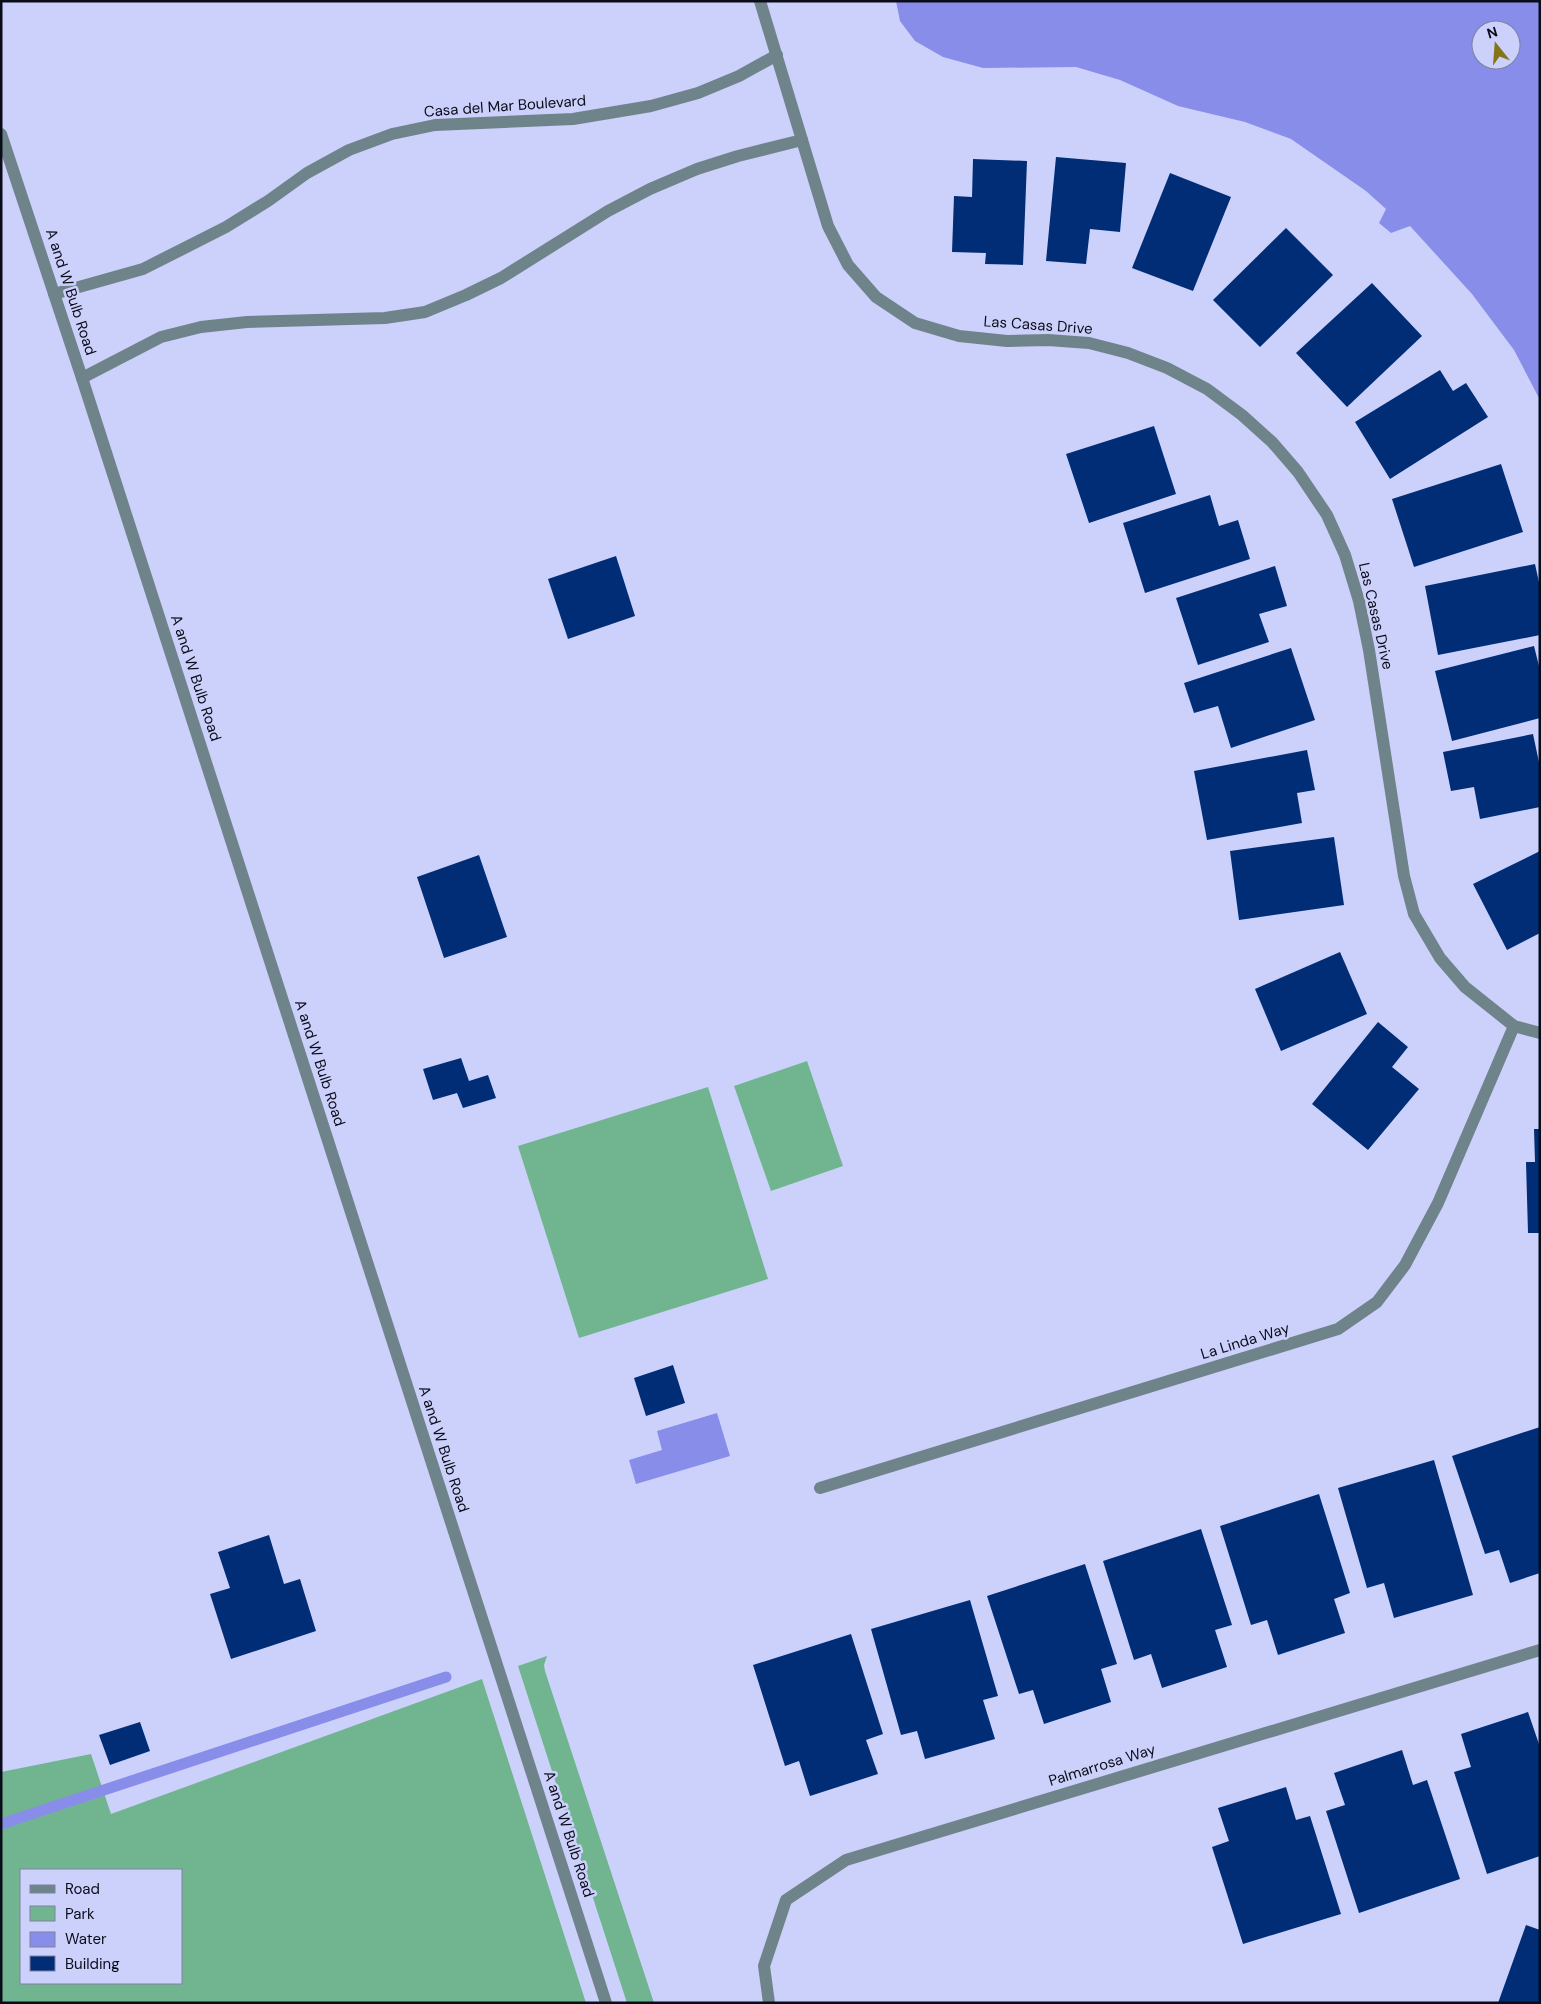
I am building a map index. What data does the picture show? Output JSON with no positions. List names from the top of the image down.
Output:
{
  "streets": {
    "street": [
      "Casa del Mar Boulevard",
      "A and W Bulb Road",
      "Las Casas Drive",
      "La Linda Way",
      "Palmarrosa Way"
    ]
  },
  "crossings": [
    ["Casa del Mar Boulevard", "A and W Bulb Road"],
    ["Casa del Mar Boulevard", "Las Casas Drive"],
    ["Las Casas Drive", "La Linda Way"]
  ],
  "legend": [
    "Road",
    "Park",
    "Water",
    "Building"
  ],
  "north": "top"
}
